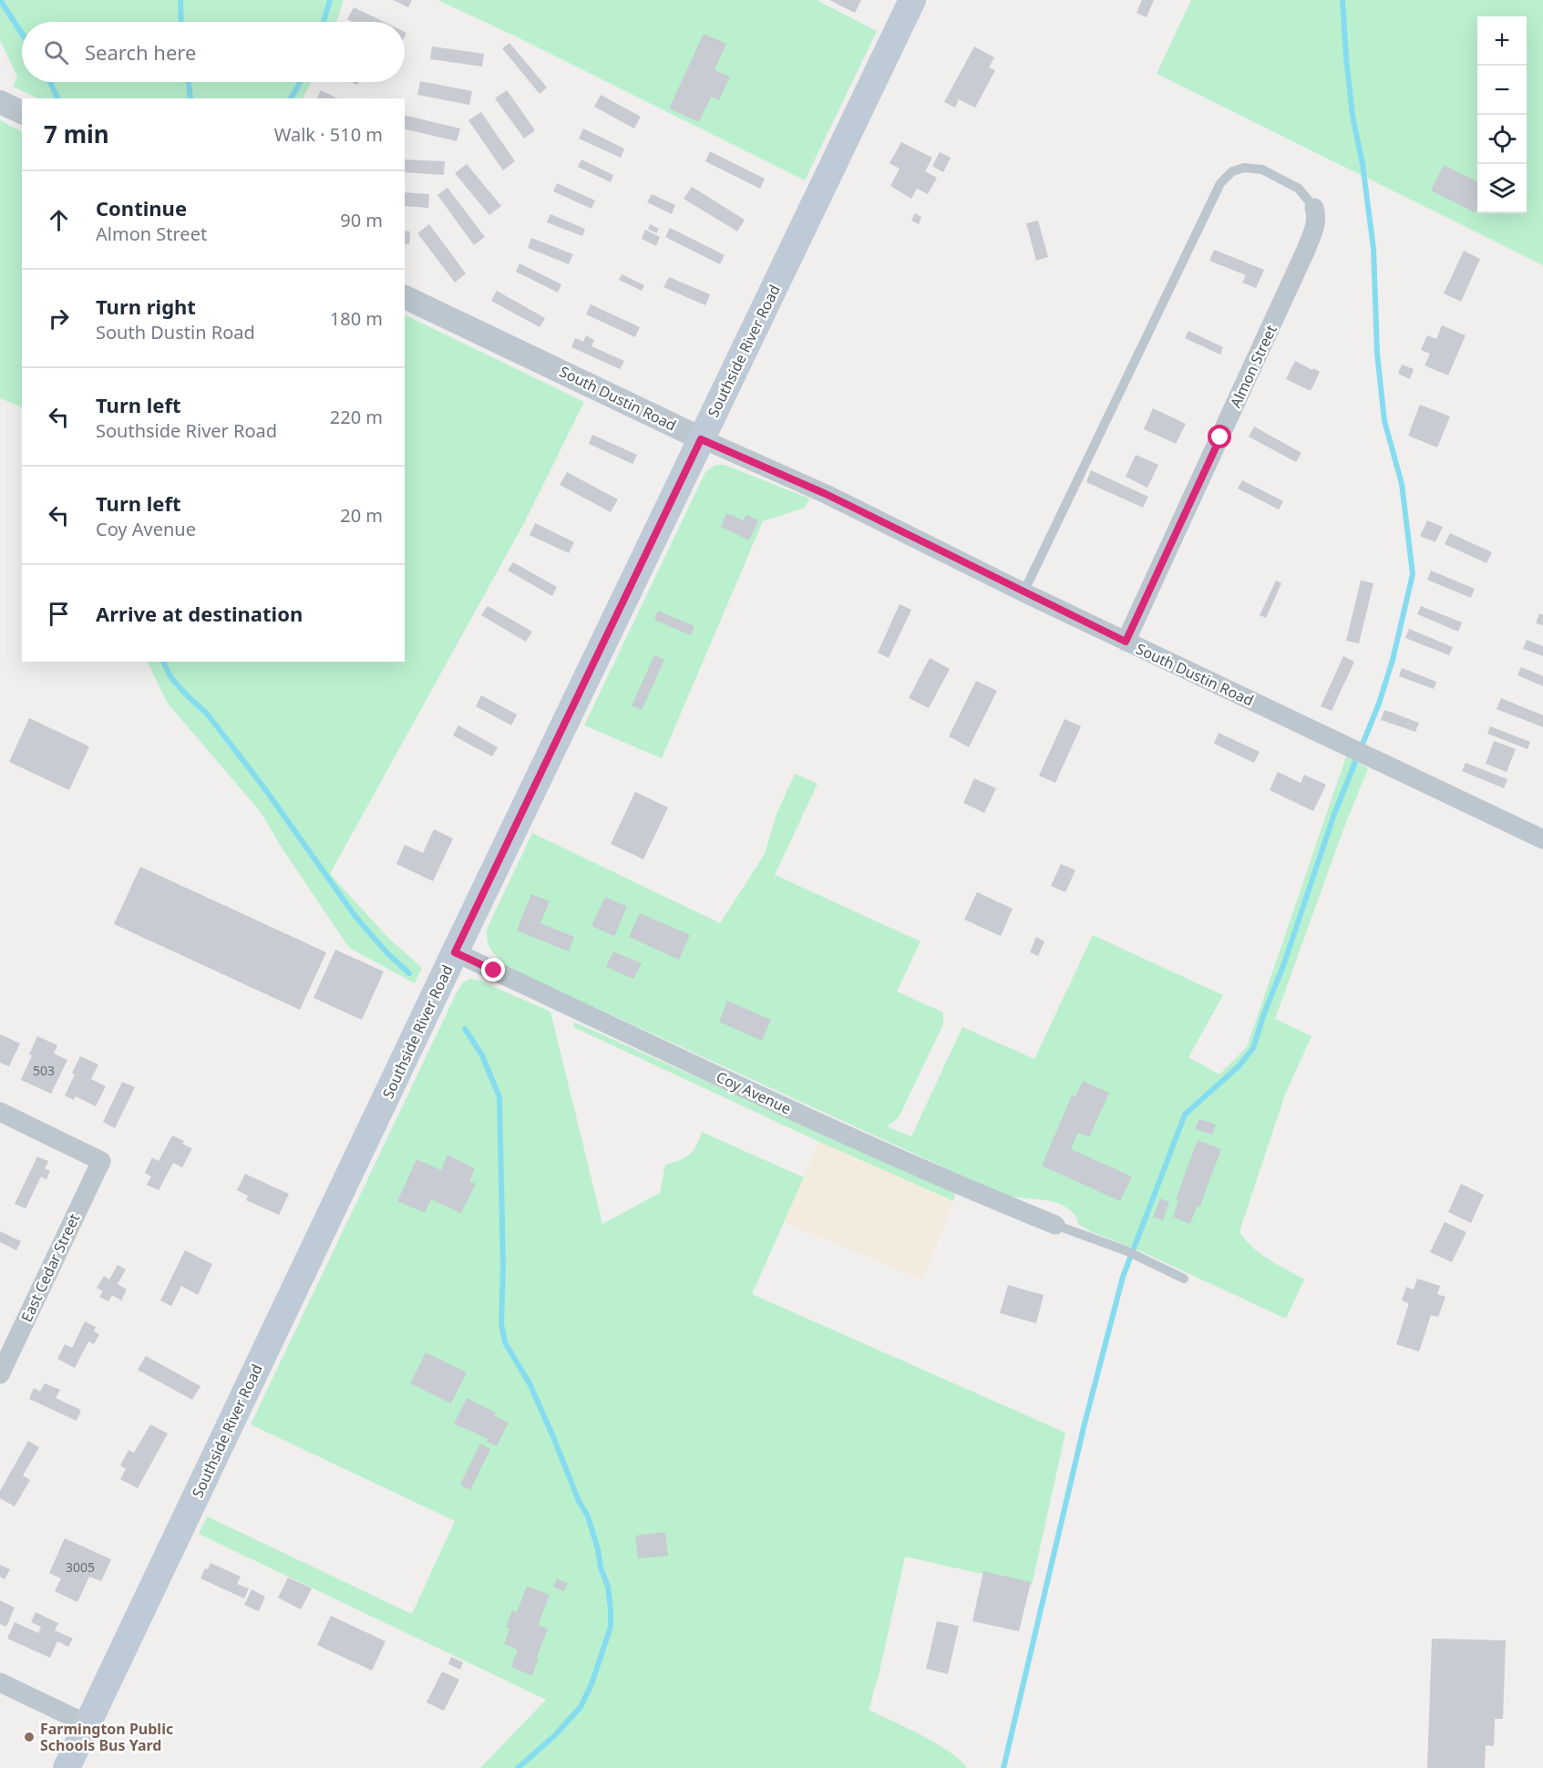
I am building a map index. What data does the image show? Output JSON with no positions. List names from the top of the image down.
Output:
{
  "streets": {
    "main road": ["Southside River Road"],
    "street": [
      "Almon Street",
      "South Dustin Road",
      "Coy Avenue",
      "East Cedar Street"
    ]
  },
  "crossings": [
    ["Southside River Road", "South Dustin Road"],
    ["Southside River Road", "Coy Avenue"],
    ["Almon Street", "South Dustin Road"]
  ],
  "places": ["Farmington Public Schools Bus Yard"],
  "house_numbers": ["503", "3005"],
  "page": {
    "map_buttons": ["+", "−"],
    "search": "Search here",
    "heading": ["7 min", "Walk · 510 m"],
    "list": [
      ["Continue", "Almon Street", "90 m"],
      ["Turn right", "South Dustin Road", "180 m"],
      ["Turn left", "Southside River Road", "220 m"],
      ["Turn left", "Coy Avenue", "20 m"],
      "Arrive at destination"
    ]
  }
}
